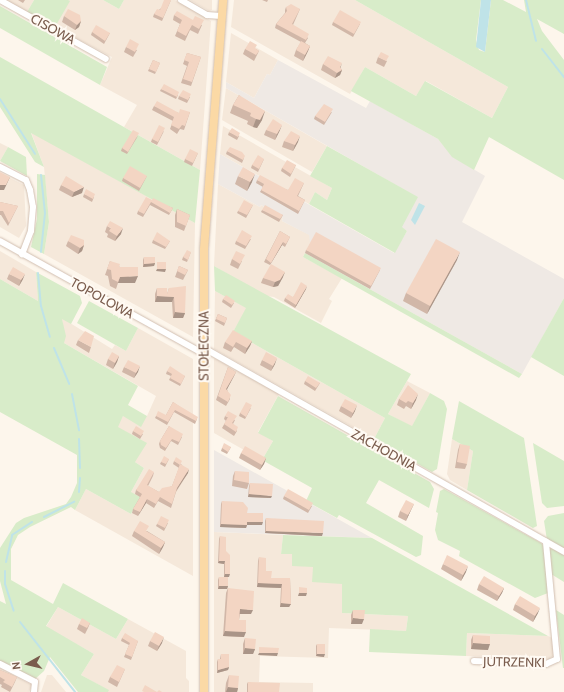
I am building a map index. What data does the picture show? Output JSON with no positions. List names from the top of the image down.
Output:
{
  "streets": {
    "main road": ["STOŁECZNA"],
    "street": [
      "CISOWA",
      "TOPOLOWA",
      "ZACHODNIA",
      "JUTRZENKI"
    ]
  },
  "crossings": [
    ["TOPOLOWA", "STOŁECZNA"],
    ["TOPOLOWA", "ZACHODNIA"],
    ["STOŁECZNA", "ZACHODNIA"],
    ["ZACHODNIA", "JUTRZENKI"]
  ],
  "north": "left"
}
